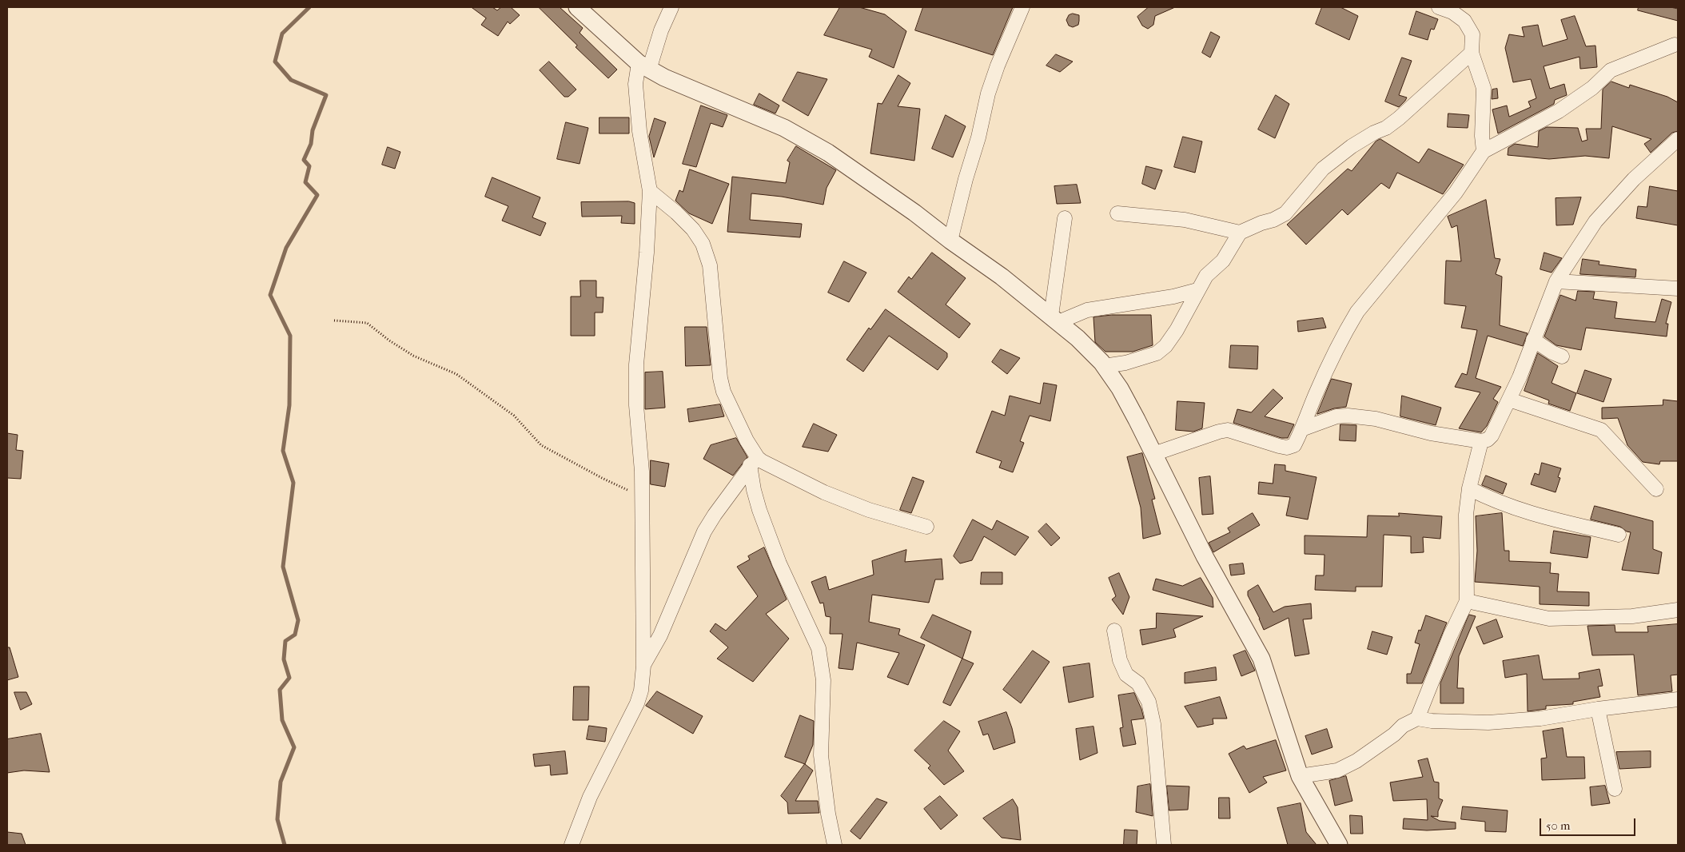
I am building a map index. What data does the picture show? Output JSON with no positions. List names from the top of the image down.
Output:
{
  "scale_bar": "50 m"
}
